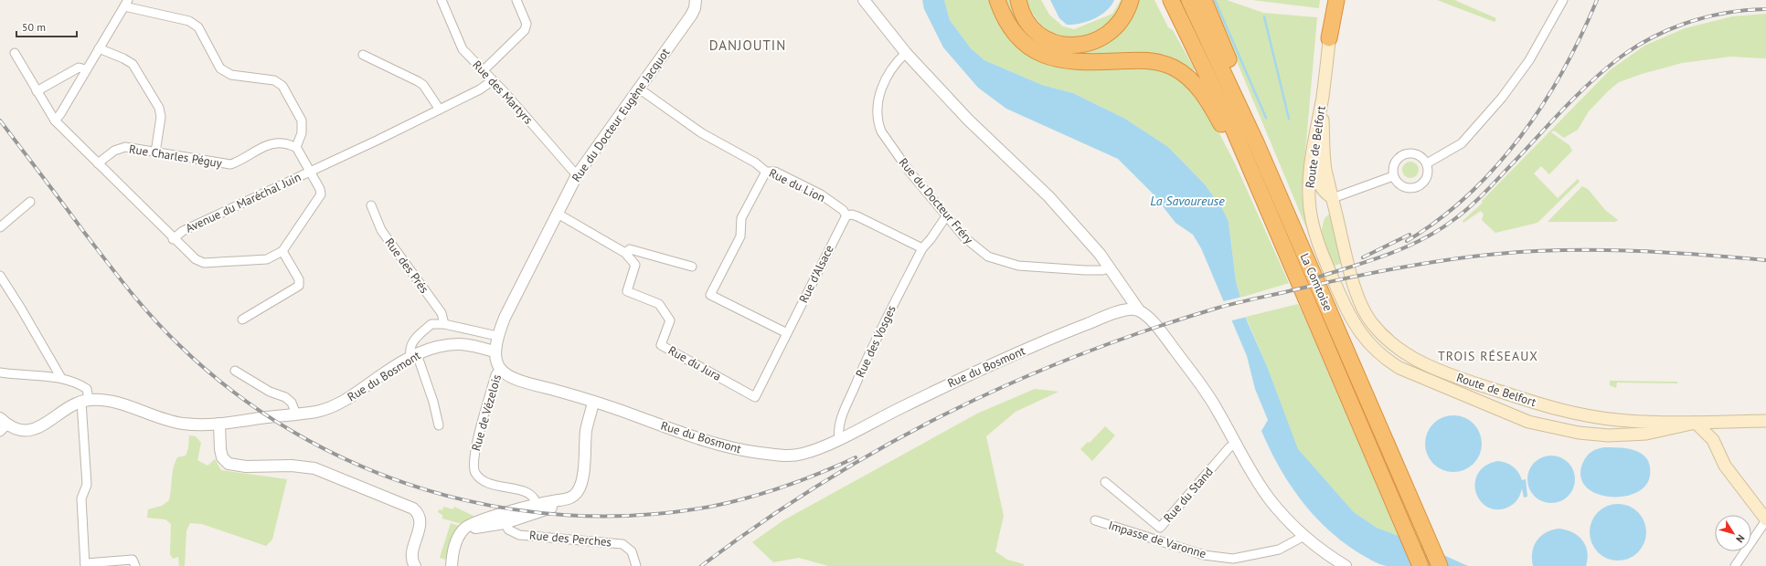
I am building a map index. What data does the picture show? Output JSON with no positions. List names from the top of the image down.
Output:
{
  "streets": {
    "highway": ["La Comtoise"],
    "main road": ["Route de Belfort"],
    "street": [
      "Rue des Martyrs",
      "Rue du Docteur Eugène Jacquot",
      "Rue Charles Péguy",
      "Rue du Lion",
      "Rue du Docteur Fréry",
      "Avenue du Maréchal Juin",
      "Rue des Prés",
      "Rue d'Alsace",
      "Rue des Vosges",
      "Rue du Jura",
      "Rue du Bosmont",
      "Rue de Vézelois",
      "Rue du Stand",
      "Rue des Perches",
      "Impasse de Varonne"
    ]
  },
  "crossings": [
    ["Rue des Martyrs", "Rue du Docteur Eugène Jacquot"],
    ["Rue des Martyrs", "Avenue du Maréchal Juin"],
    ["Rue du Docteur Eugène Jacquot", "Rue du Lion"],
    ["Rue du Docteur Eugène Jacquot", "Rue du Jura"],
    ["Rue du Docteur Eugène Jacquot", "Rue du Bosmont"],
    ["Rue Charles Péguy", "Avenue du Maréchal Juin"],
    ["Rue du Lion", "Rue d'Alsace"],
    ["Rue du Lion", "Rue des Vosges"],
    ["Rue du Docteur Fréry", "Rue des Vosges"],
    ["Rue d'Alsace", "Rue du Jura"],
    ["Rue des Vosges", "Rue du Bosmont"],
    ["Rue du Bosmont", "Rue de Vézelois"]
  ],
  "districts": ["DANJOUTIN", "TROIS RÉSEAUX"],
  "water": ["La Savoureuse"],
  "scale_bar": "50 m",
  "north": "bottom right"
}
